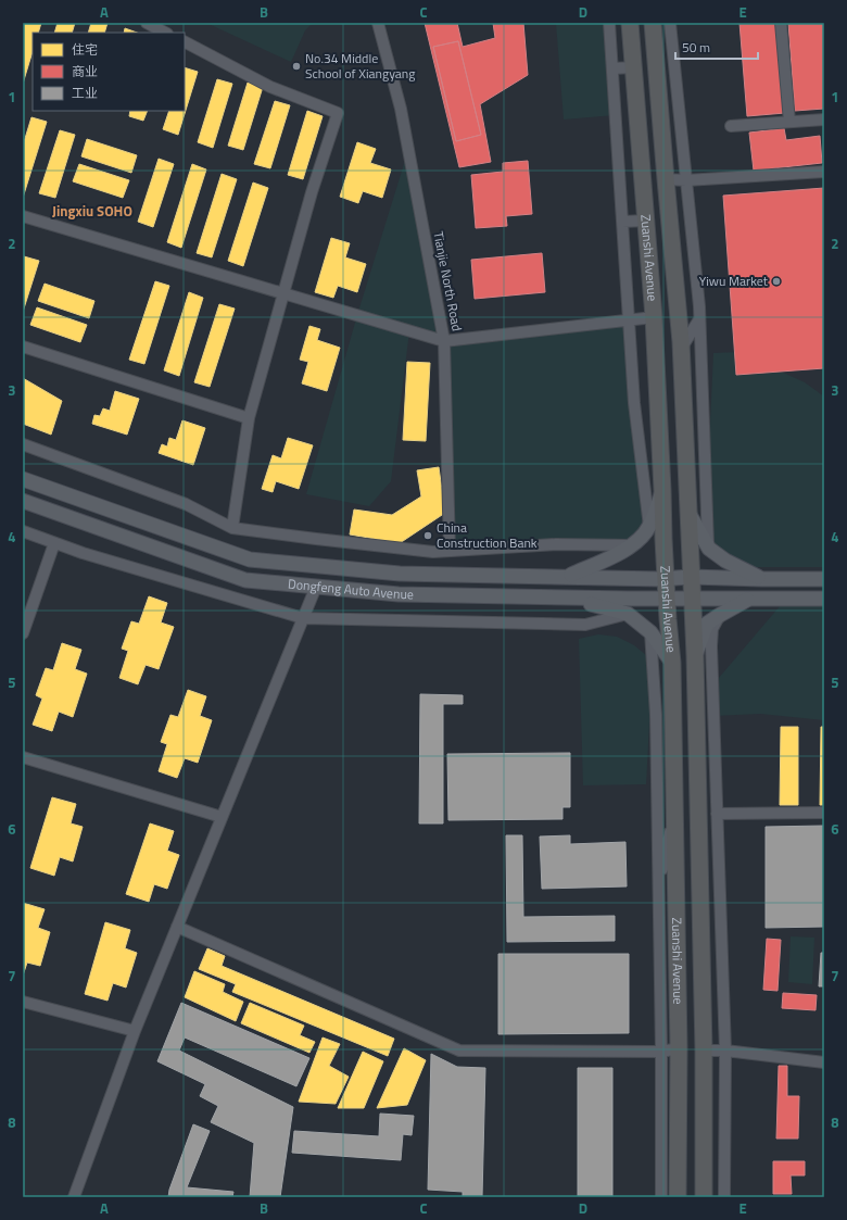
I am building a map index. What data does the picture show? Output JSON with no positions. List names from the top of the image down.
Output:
{
  "streets": {
    "highway": ["Zuanshi Avenue"],
    "main road": ["Dongfeng Auto Avenue"],
    "street": ["Tianjie North Road"]
  },
  "crossings": [
    ["Zuanshi Avenue", "Dongfeng Auto Avenue"]
  ],
  "districts": ["Jingxiu SOHO"],
  "places": ["No.34 Middle School of Xiangyang", "Yiwu Market", "China Construction Bank"],
  "legend": ["住宅", "商业", "工业"],
  "scale_bar": "50 m",
  "grid": {
    "columns": [
      "A",
      "B",
      "C",
      "D",
      "E"
    ],
    "rows": [
      "1",
      "2",
      "3",
      "4",
      "5",
      "6",
      "7",
      "8"
    ]
  }
}
